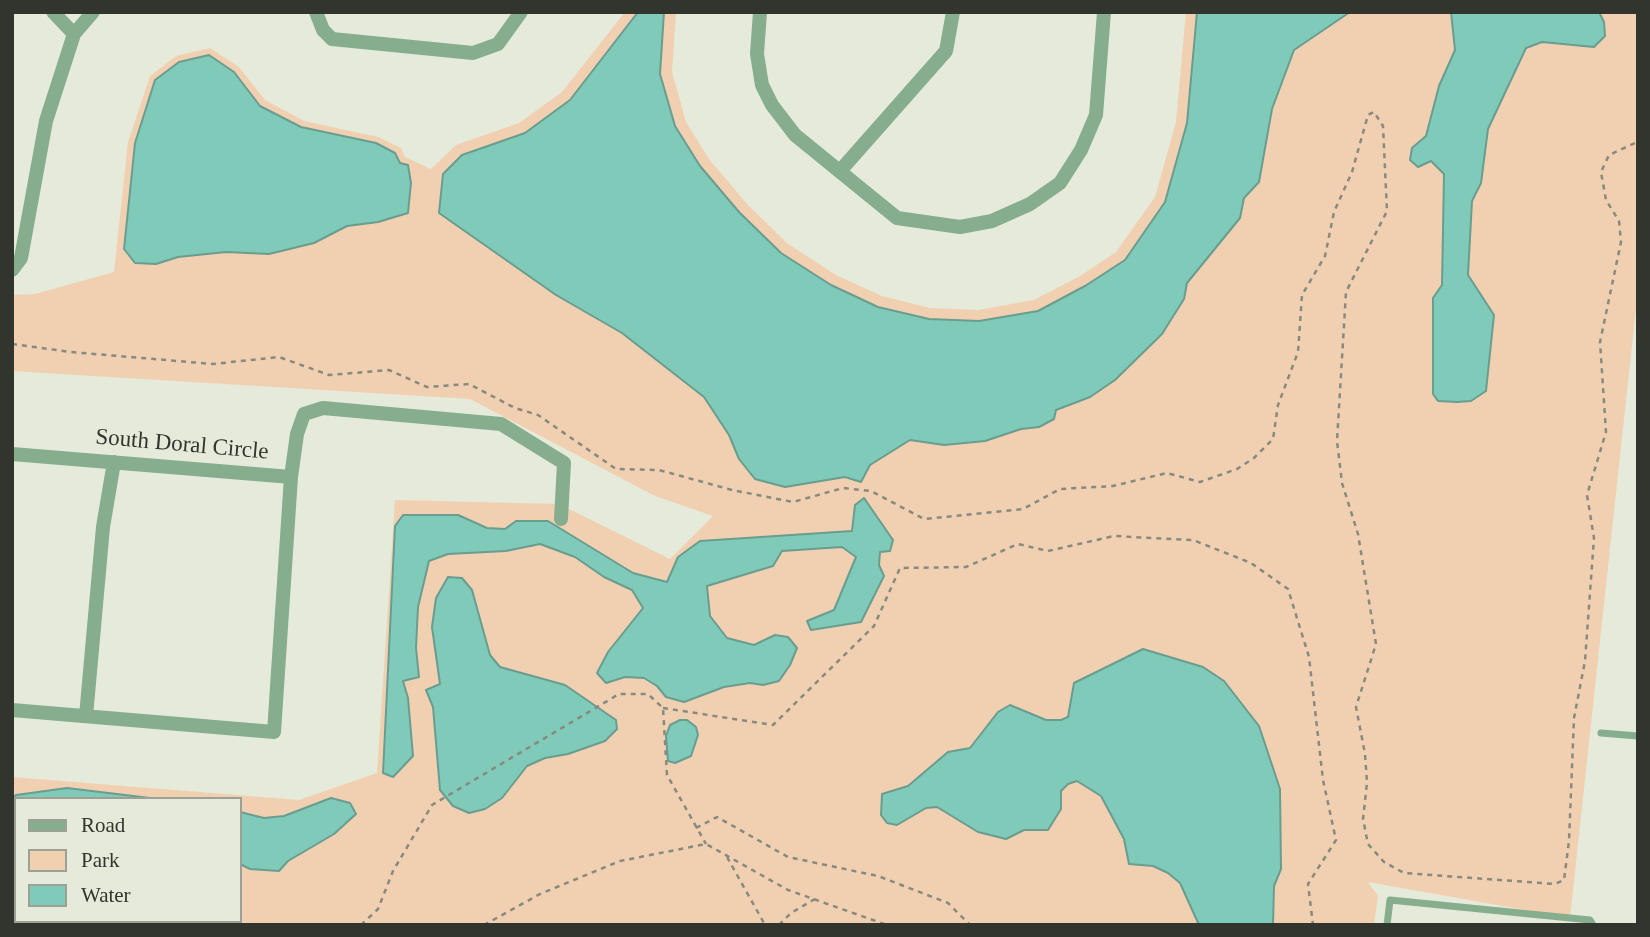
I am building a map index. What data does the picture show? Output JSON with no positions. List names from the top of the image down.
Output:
{
  "streets": {
    "street": ["South Doral Circle"]
  },
  "legend": ["Road", "Park", "Water"]
}
